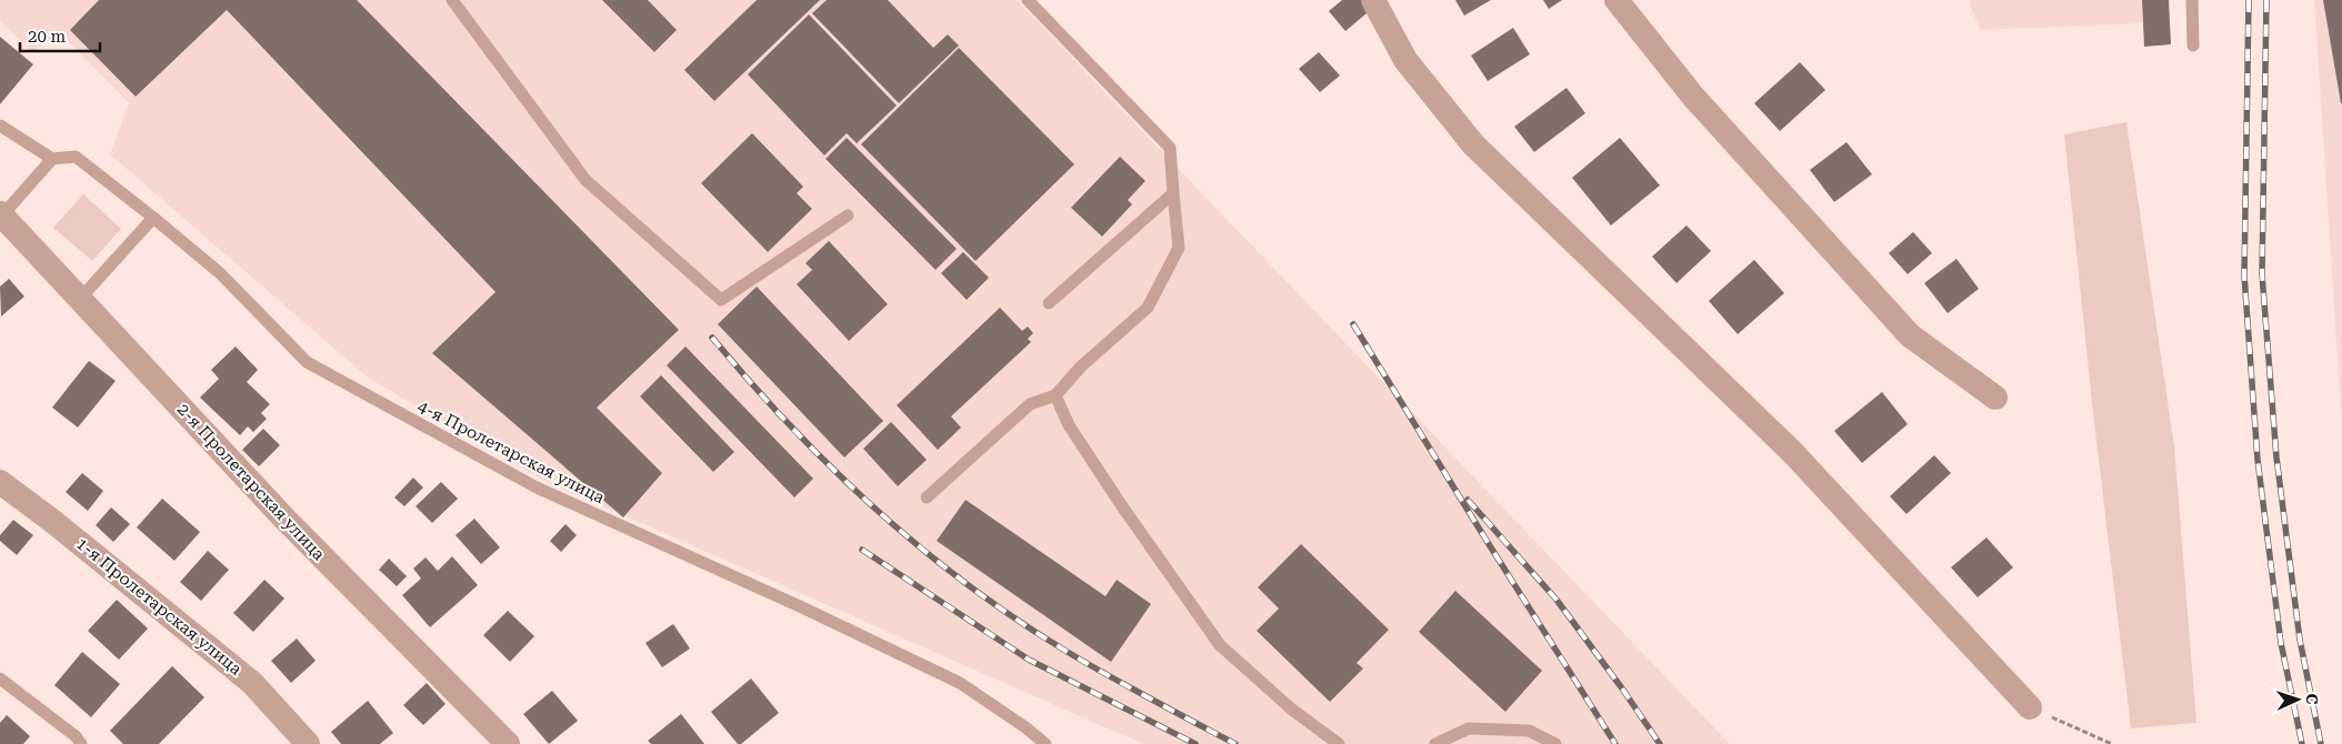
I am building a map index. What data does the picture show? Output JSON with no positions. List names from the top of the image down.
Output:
{
  "streets": {
    "street": ["2-я Пролетарская улица", "1-я Пролетарская улица"],
    "lane": ["4-я Пролетарская улица"]
  },
  "scale_bar": "20 m",
  "north": "right"
}
